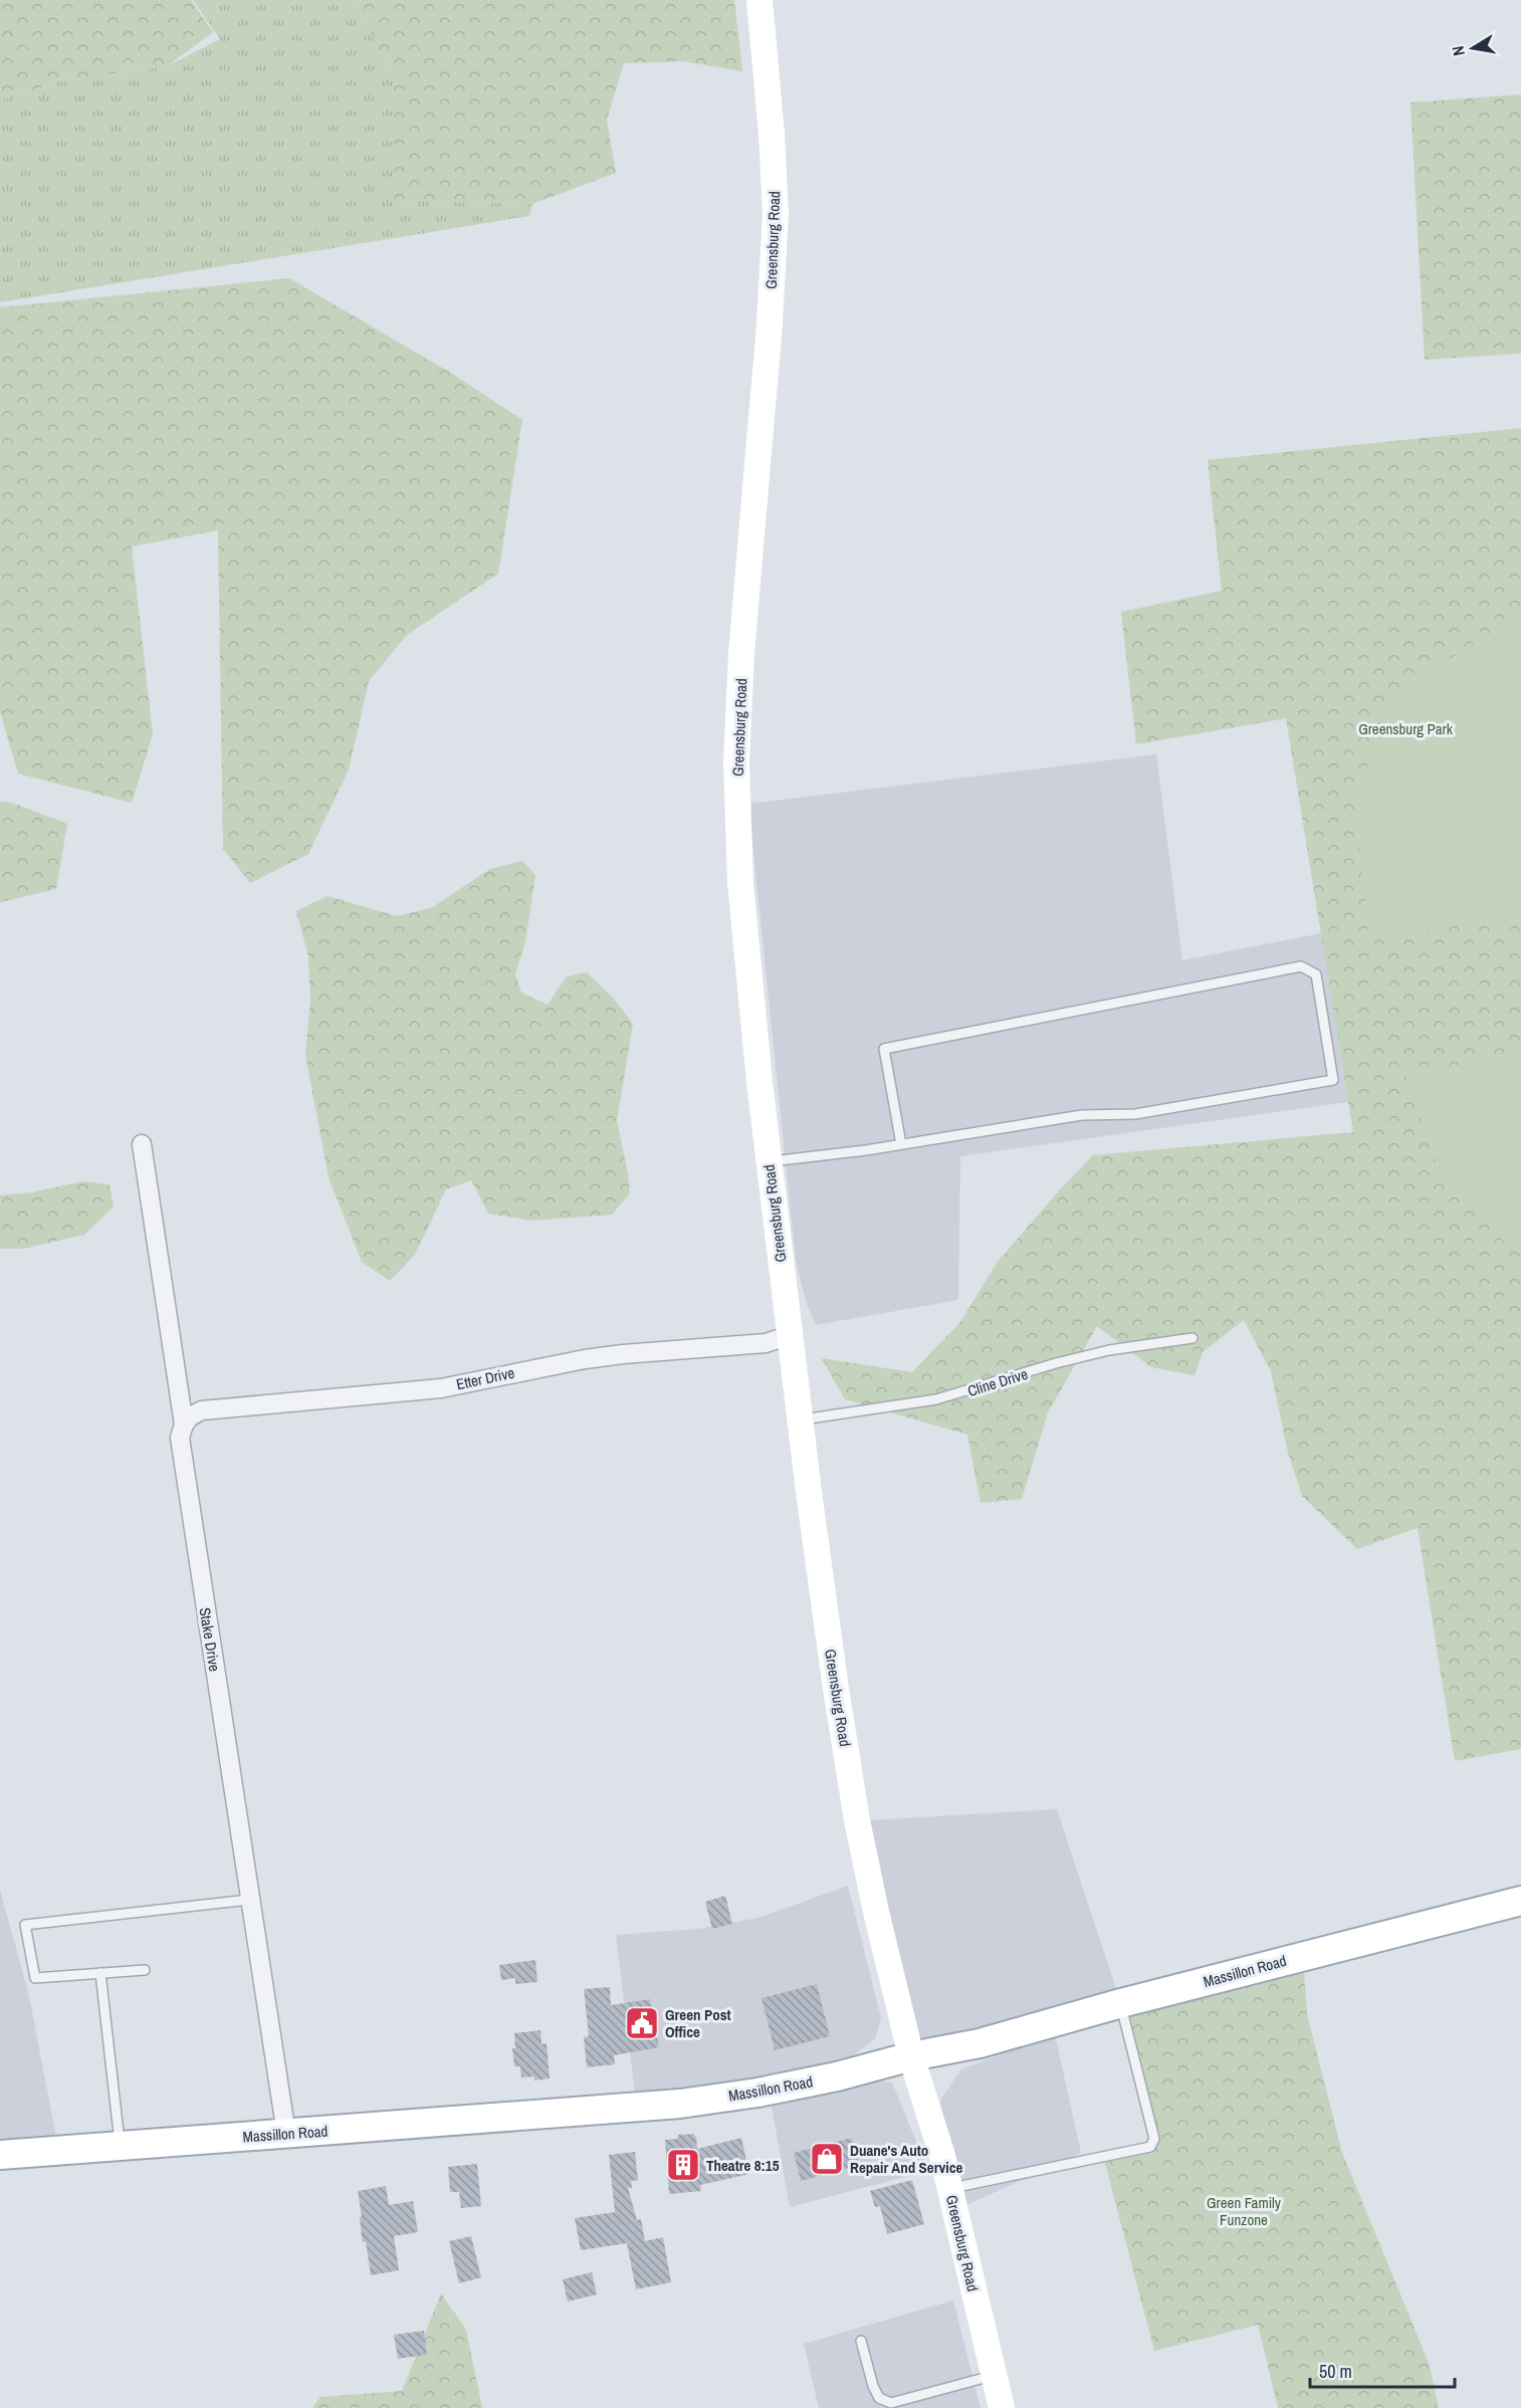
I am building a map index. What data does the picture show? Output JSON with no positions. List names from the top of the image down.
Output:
{
  "streets": {
    "main road": ["Greensburg Road", "Massillon Road"],
    "street": ["Etter Drive", "Stake Drive"],
    "lane": ["Cline Drive"]
  },
  "crossings": [
    ["Greensburg Road", "Etter Drive"],
    ["Greensburg Road", "Cline Drive"],
    ["Greensburg Road", "Massillon Road"],
    ["Etter Drive", "Stake Drive"],
    ["Stake Drive", "Massillon Road"]
  ],
  "parks": ["Greensburg Park", "Green Family Funzone"],
  "places": {
    "public building": ["Green Post Office"],
    "shop": ["Duane's Auto Repair And Service"],
    "building": ["Theatre 8:15"]
  },
  "scale_bar": "50 m",
  "north": "left"
}
